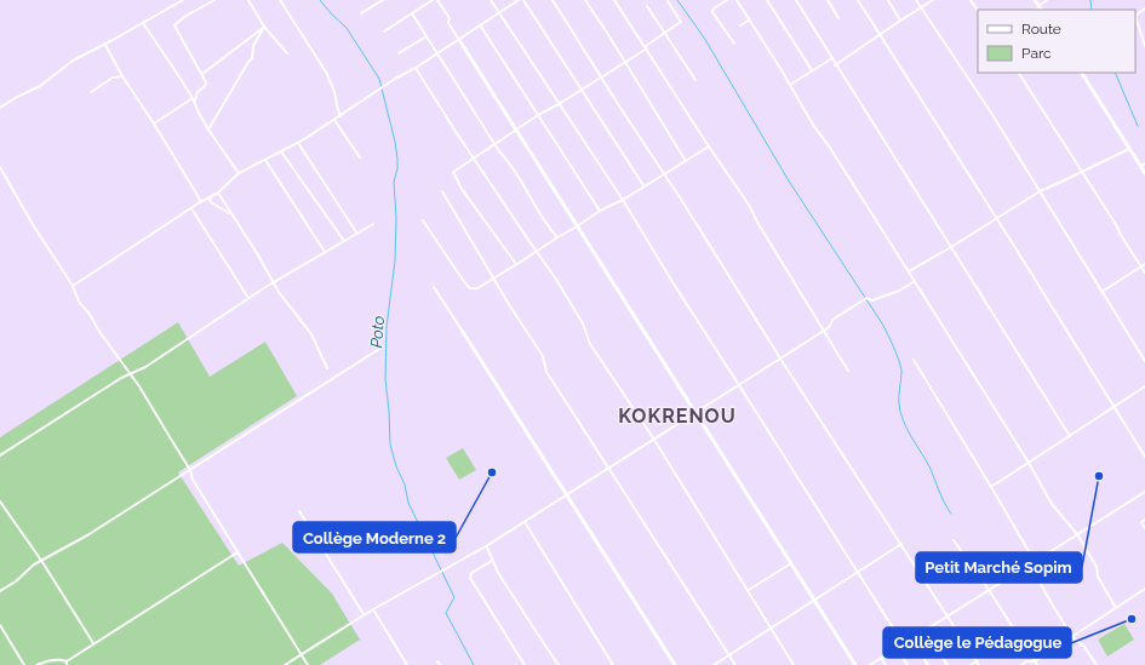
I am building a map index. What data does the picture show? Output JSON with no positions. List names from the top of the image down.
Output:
{
  "districts": ["KOKRENOU"],
  "water": ["Poto"],
  "places": ["Collège Moderne 2", "Petit Marché Sopim", "Collège le Pédagogue"],
  "legend": ["Route", "Parc"]
}
